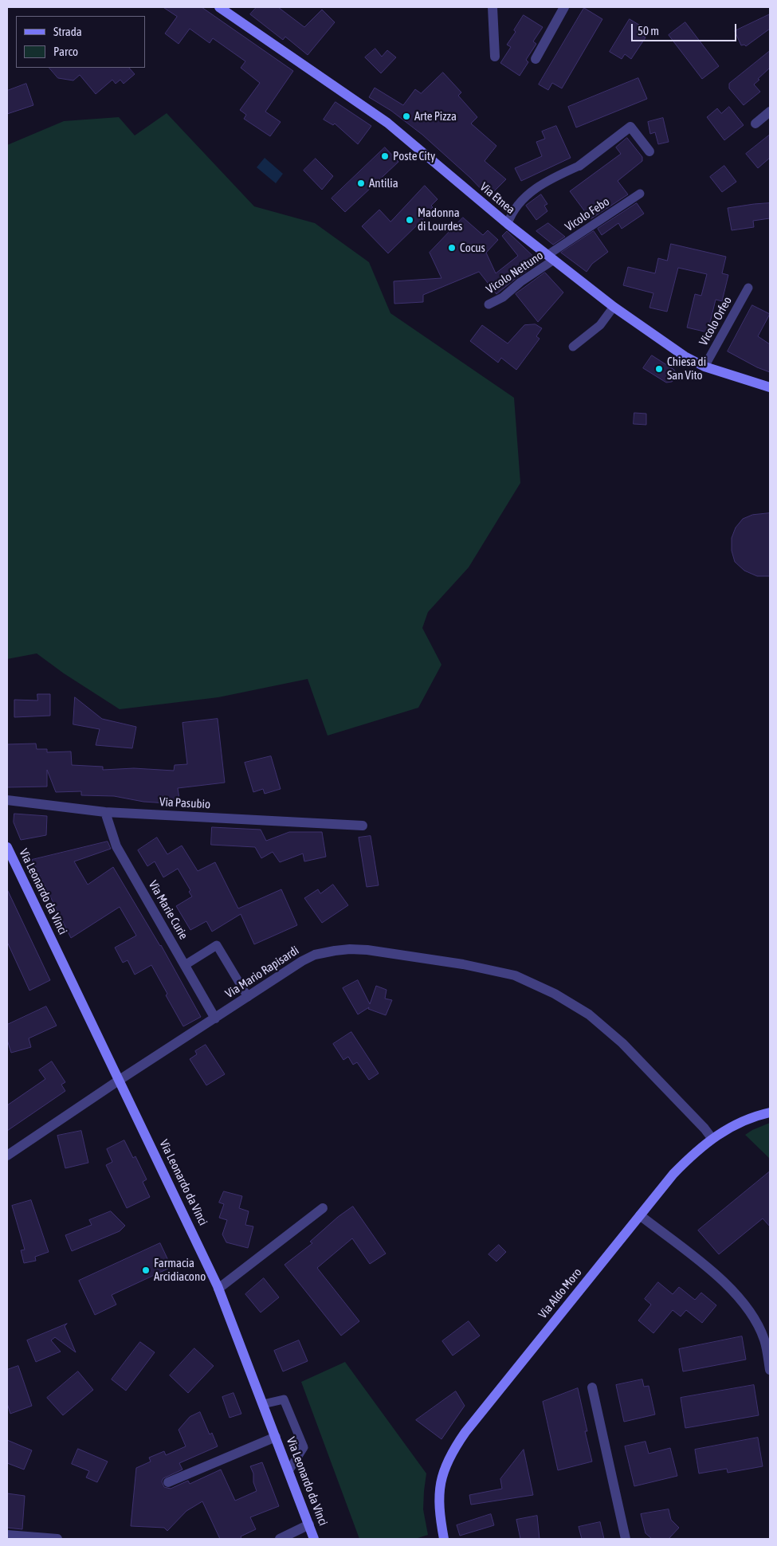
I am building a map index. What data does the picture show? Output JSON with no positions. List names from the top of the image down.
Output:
{
  "streets": {
    "main road": ["Via Etnea", "Via Leonardo da Vinci", "Via Aldo Moro"],
    "street": ["Via Pasubio", "Via Marie Curie", "Via Mario Rapisardi"],
    "lane": ["Vicolo Febo", "Vicolo Nettuno", "Vicolo Orfeo"]
  },
  "crossings": [
    ["Via Etnea", "Vicolo Febo"],
    ["Via Etnea", "Vicolo Nettuno"],
    ["Via Etnea", "Vicolo Orfeo"],
    ["Vicolo Febo", "Vicolo Nettuno"],
    ["Via Pasubio", "Via Marie Curie"],
    ["Via Leonardo da Vinci", "Via Mario Rapisardi"],
    ["Via Marie Curie", "Via Mario Rapisardi"],
    ["Via Mario Rapisardi", "Via Aldo Moro"]
  ],
  "places": [
    "Arte Pizza",
    "Poste City",
    "Antilia",
    "Madonna di Lourdes",
    "Cocus",
    "Chiesa di San Vito",
    "Farmacia Arcidiacono"
  ],
  "legend": ["Strada", "Parco"],
  "scale_bar": "50 m"
}
